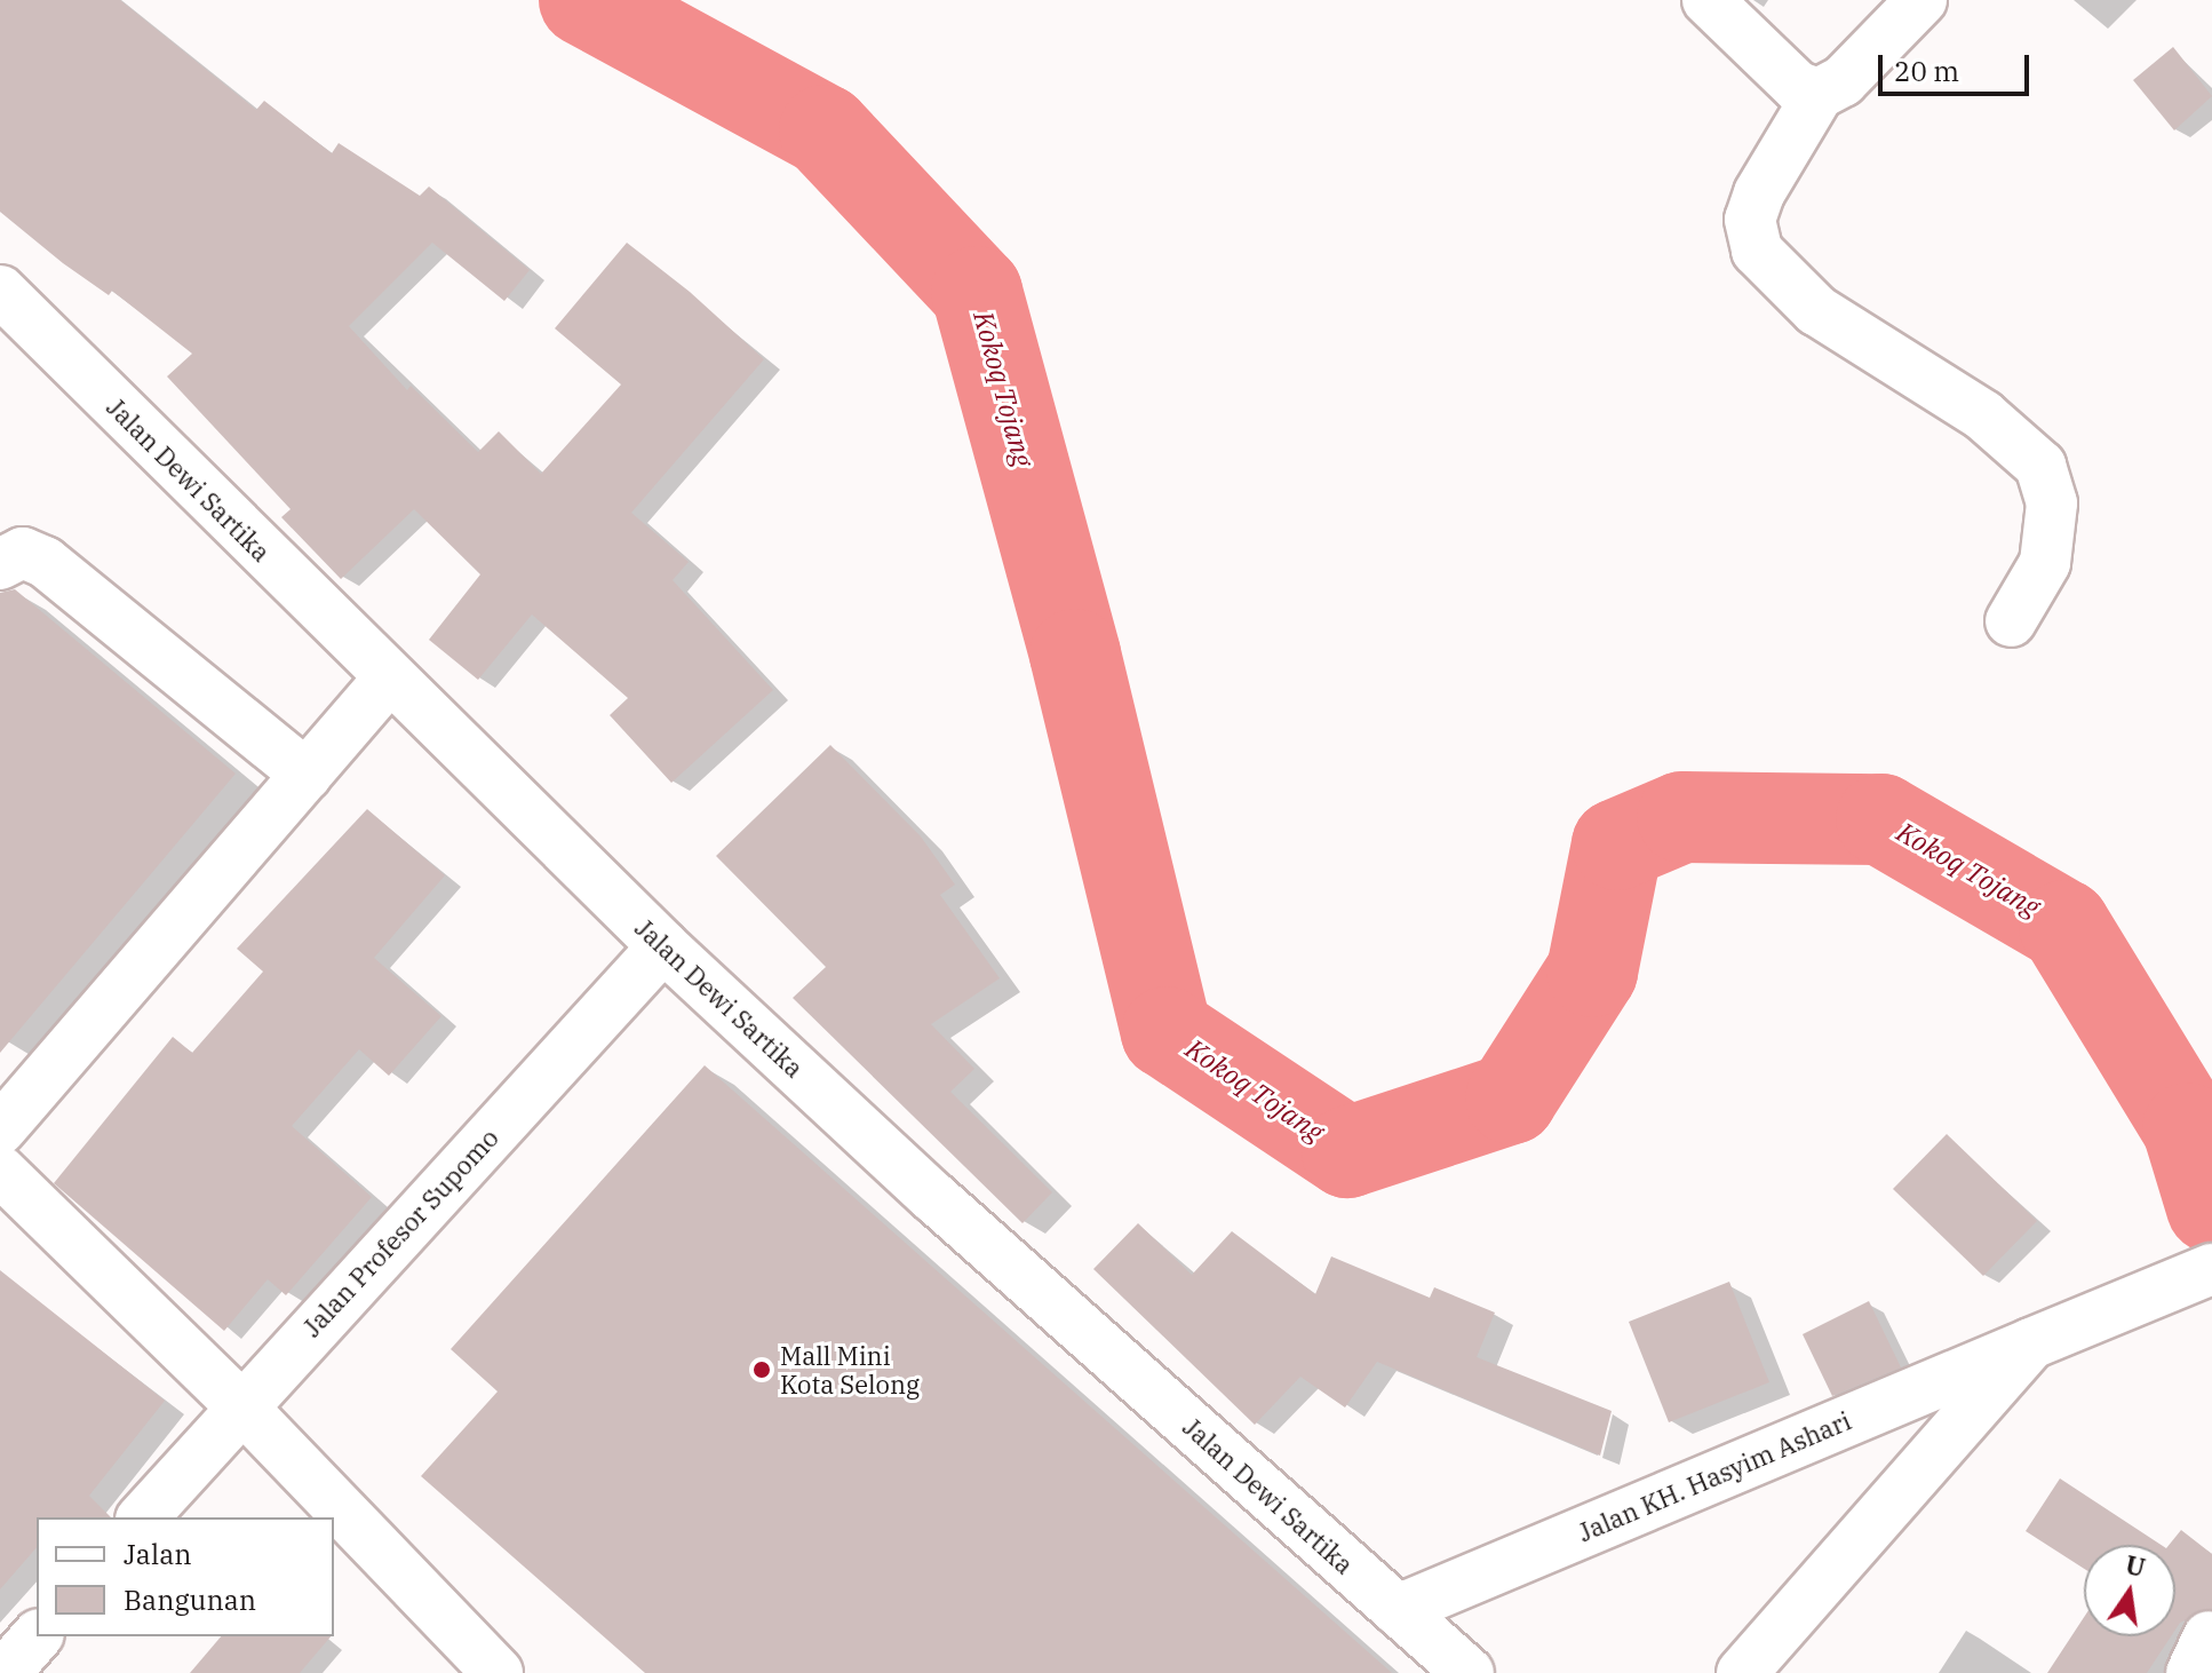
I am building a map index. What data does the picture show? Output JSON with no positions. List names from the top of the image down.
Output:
{
  "streets": {
    "street": ["Jalan Dewi Sartika", "Jalan Profesor Supomo", "Jalan KH. Hasyim Ashari"]
  },
  "crossings": [
    ["Jalan Dewi Sartika", "Jalan Profesor Supomo"],
    ["Jalan Dewi Sartika", "Jalan KH. Hasyim Ashari"]
  ],
  "water": ["Kokoq Tojang"],
  "places": ["Mall Mini Kota Selong"],
  "legend": ["Jalan", "Bangunan"],
  "scale_bar": "20 m",
  "north": "top"
}
